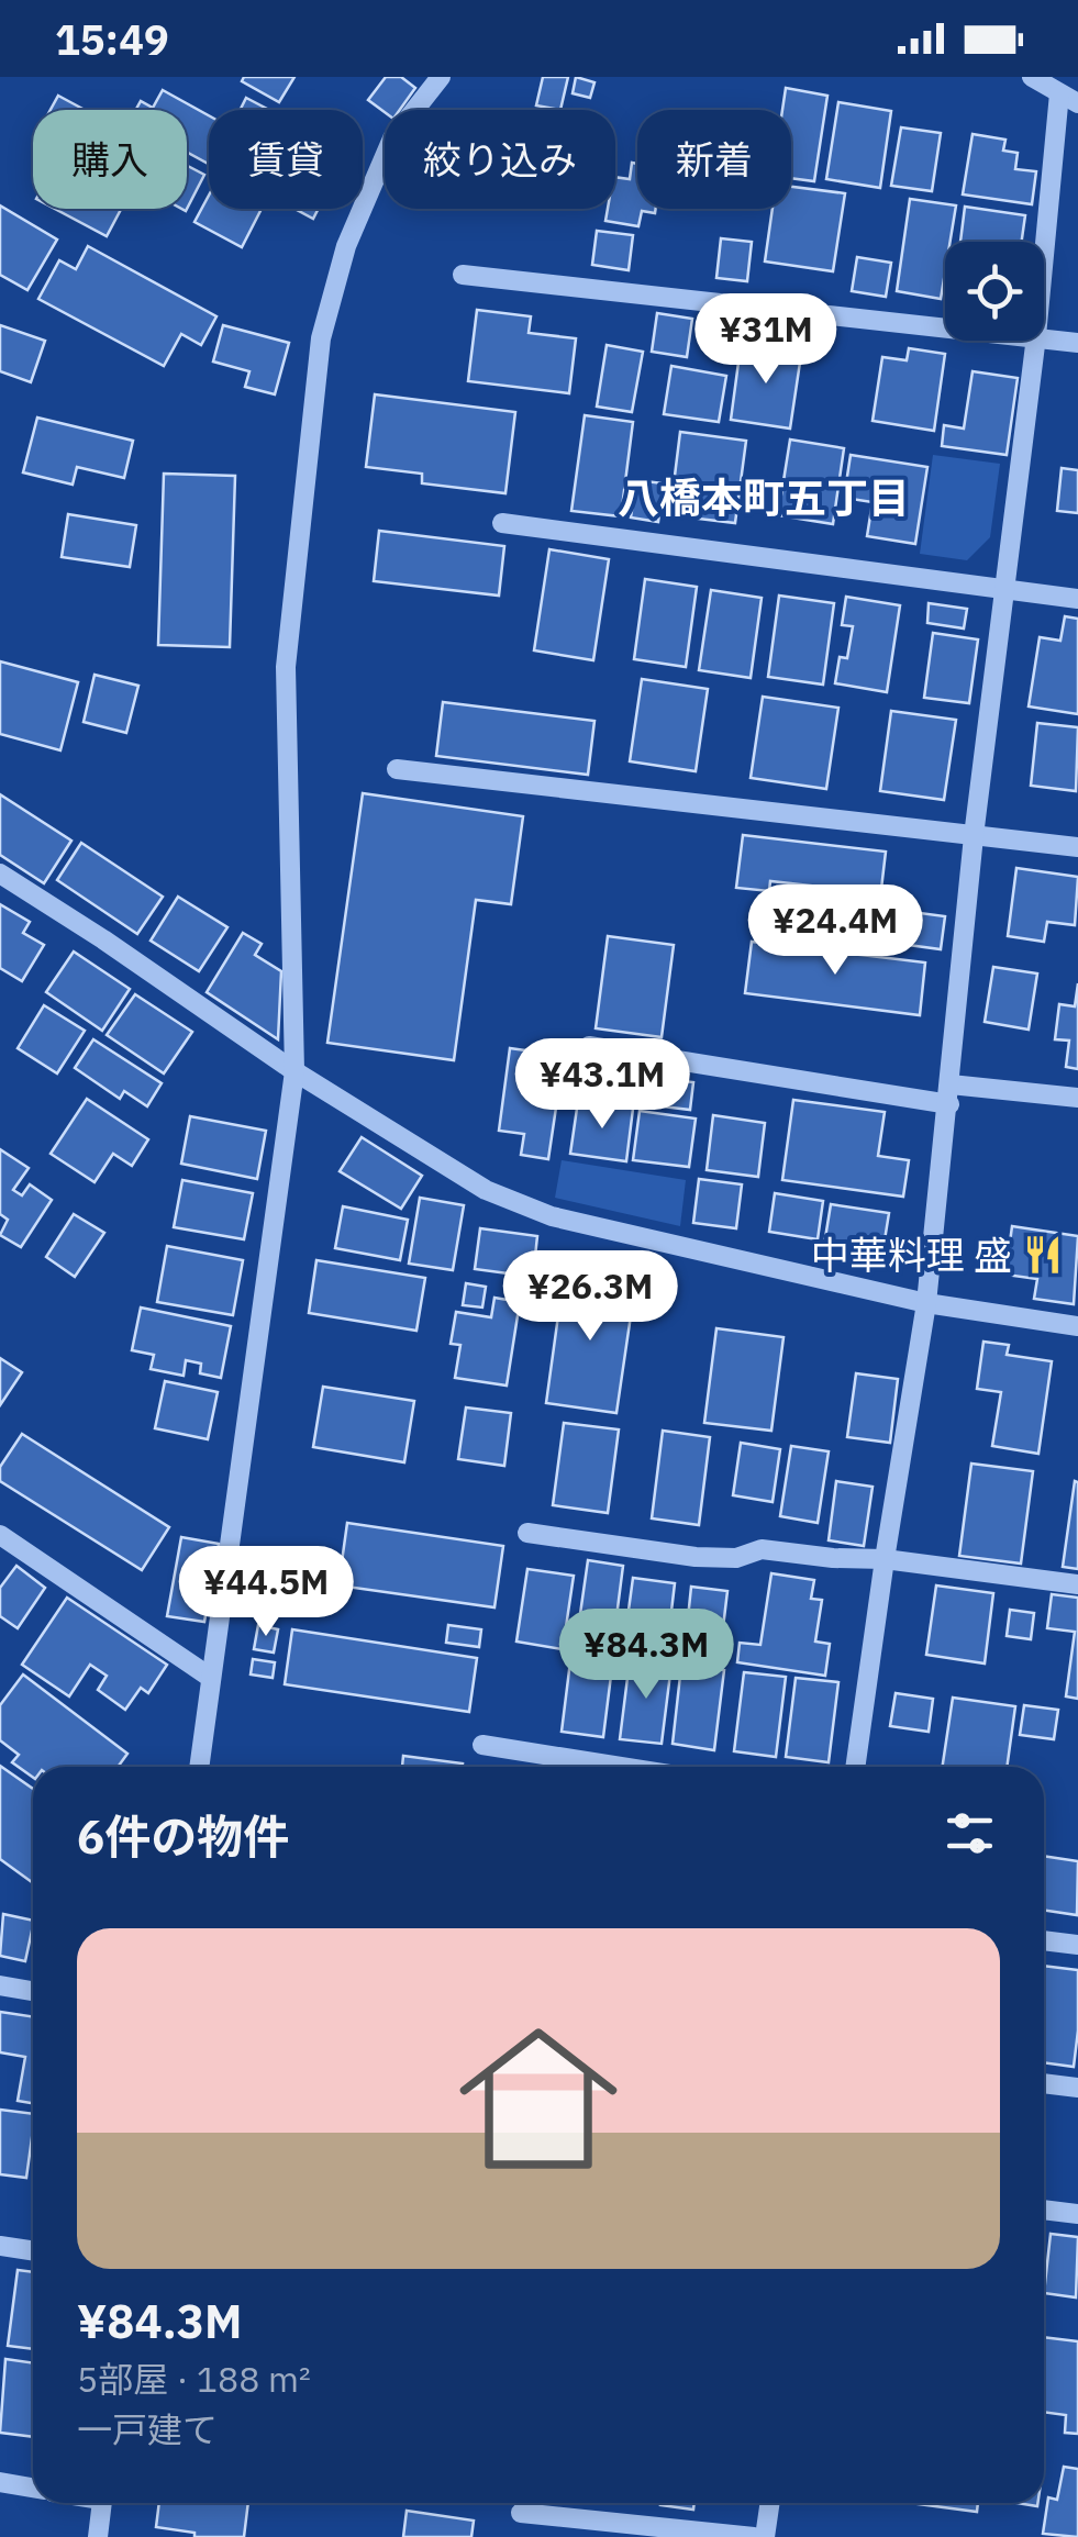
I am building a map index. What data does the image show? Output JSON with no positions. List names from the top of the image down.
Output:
{
  "districts": ["八橋本町五丁目"],
  "places": {
    "restaurant": ["中華料理 盛"]
  },
  "page": {
    "status": "15:49",
    "chip": [
      "購入",
      "賃貸",
      "絞り込み",
      "新着"
    ],
    "price": [
      "¥31M",
      "¥24.4M",
      "¥43.1M",
      "¥26.3M",
      "¥44.5M",
      "¥84.3M"
    ],
    "heading": "6件の物件",
    "list": [
      {
        "name": "¥84.3M",
        "note": "5部屋 · 188 m² · 一戸建て"
      }
    ]
  }
}
